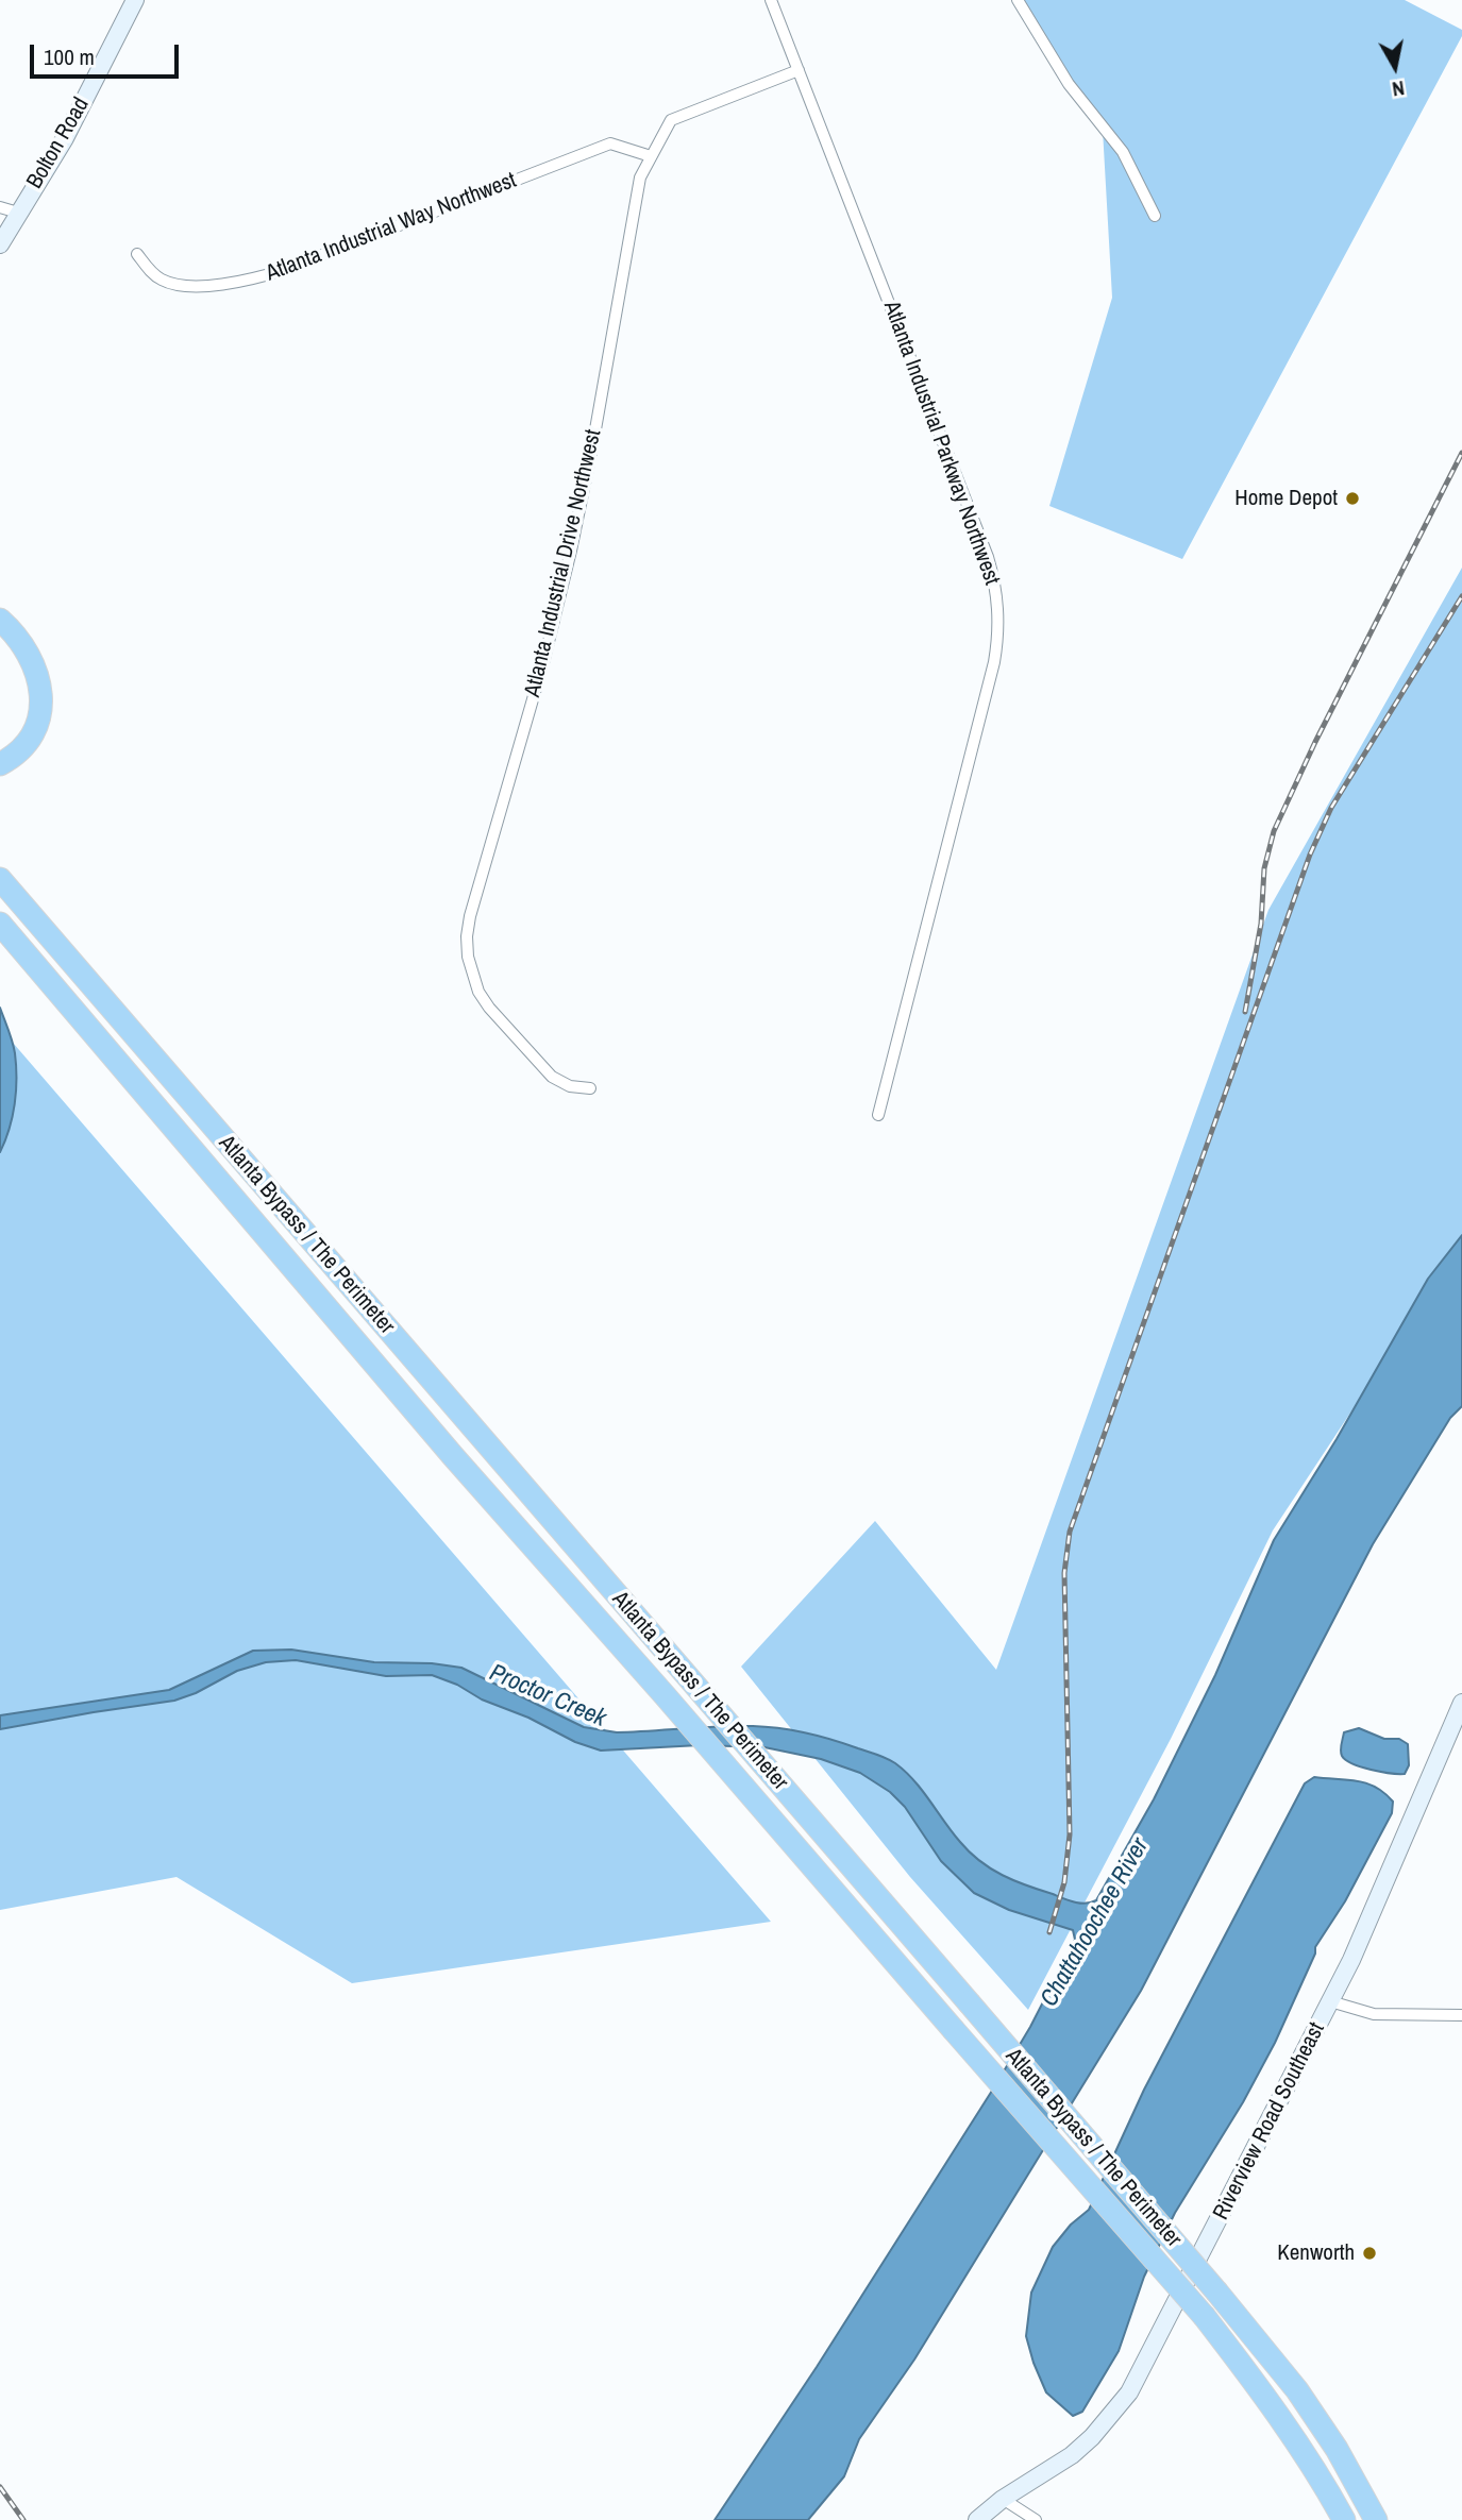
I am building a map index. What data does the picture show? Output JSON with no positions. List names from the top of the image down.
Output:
{
  "streets": {
    "highway": ["Atlanta Bypass / The Perimeter"],
    "street": [
      "Bolton Road",
      "Atlanta Industrial Way Northwest",
      "Atlanta Industrial Parkway Northwest",
      "Atlanta Industrial Drive Northwest",
      "Riverview Road Southeast"
    ]
  },
  "crossings": [
    ["Atlanta Industrial Way Northwest", "Atlanta Industrial Drive Northwest"],
    ["Atlanta Industrial Parkway Northwest", "Atlanta Industrial Drive Northwest"]
  ],
  "water": ["Proctor Creek", "Chattahoochee River"],
  "places": ["Home Depot", "Kenworth"],
  "scale_bar": "100 m",
  "north": "bottom"
}
